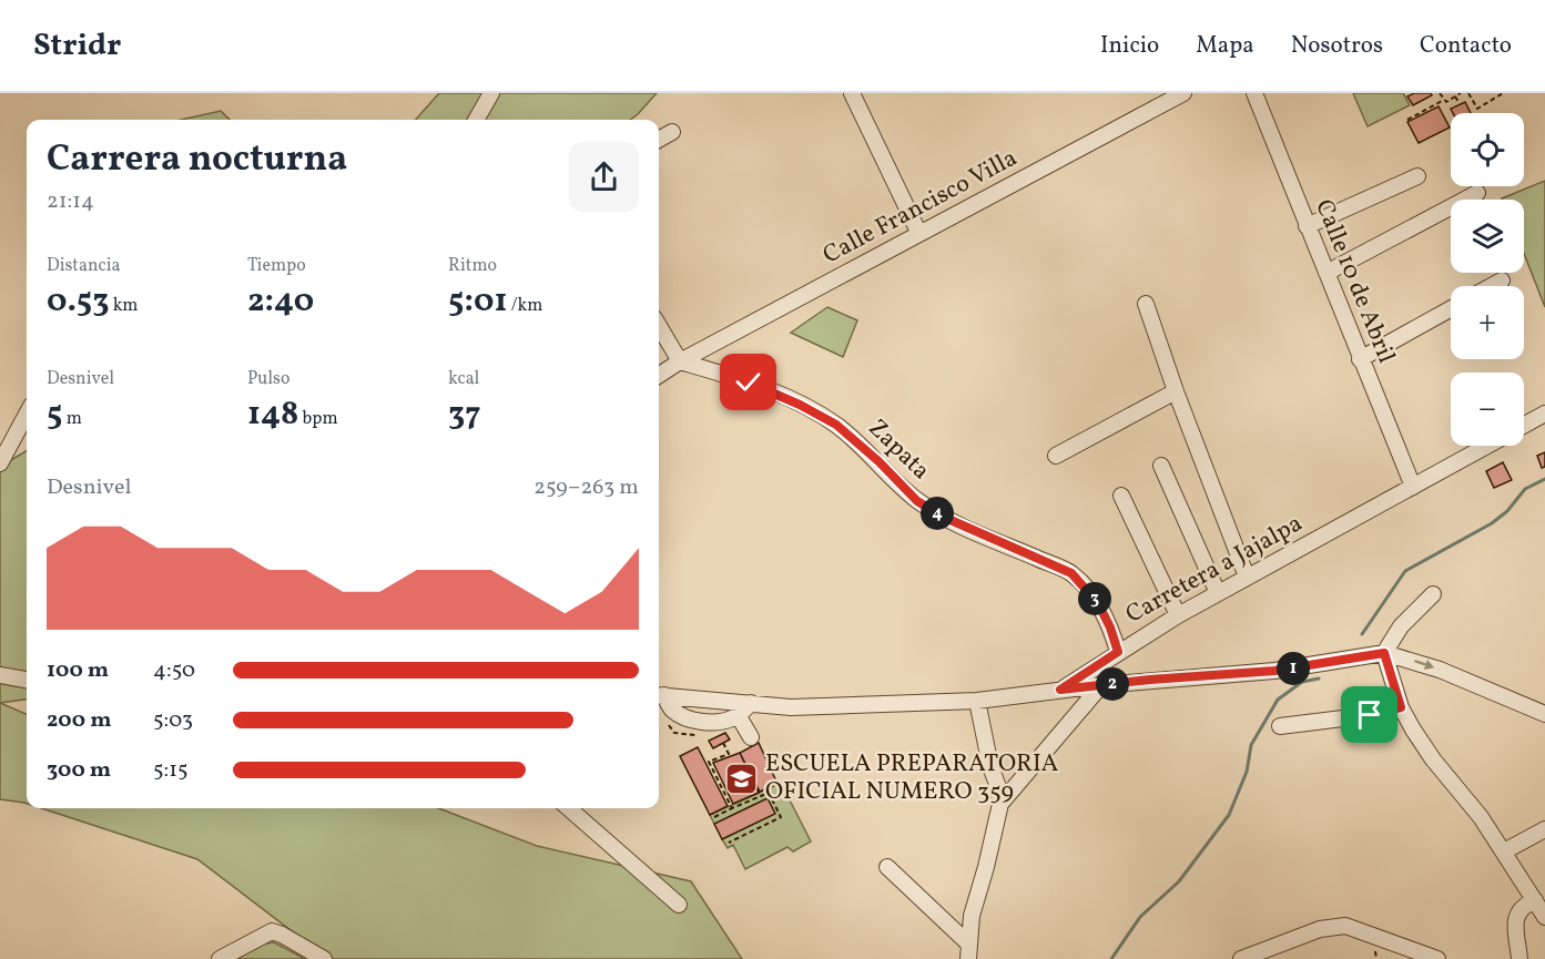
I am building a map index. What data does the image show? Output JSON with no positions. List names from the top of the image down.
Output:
{
  "streets": {
    "street": [
      "Calle Francisco Villa",
      "Calle 10 de Abril",
      "Zapata",
      "Carretera a Jajalpa"
    ]
  },
  "crossings": [
    ["Calle Francisco Villa", "Zapata"],
    ["Calle 10 de Abril", "Carretera a Jajalpa"],
    ["Zapata", "Carretera a Jajalpa"]
  ],
  "places": {
    "school or university": ["ESCUELA PREPARATORIA OFICIAL NUMERO 359"]
  },
  "page": {
    "header": "Stridr",
    "nav": [
      "Inicio",
      "Mapa",
      "Nosotros",
      "Contacto"
    ],
    "map_buttons": ["+", "−"],
    "heading": ["Carrera nocturna", "21:14"],
    "stats": [
      ["Distancia", "0.53 km"],
      ["Tiempo", "2:40"],
      ["Ritmo", "5:01 /km"],
      ["Desnivel", "5 m"],
      ["Pulso", "148 bpm"],
      ["kcal", "37"]
    ],
    "chart": ["Desnivel", "259–263 m"],
    "pins": [
      "4",
      "3",
      "1",
      "2"
    ],
    "list": [
      {
        "name": "100 m",
        "note": "4:50"
      },
      {
        "name": "200 m",
        "note": "5:03"
      },
      {
        "name": "300 m",
        "note": "5:15"
      }
    ]
  }
}
